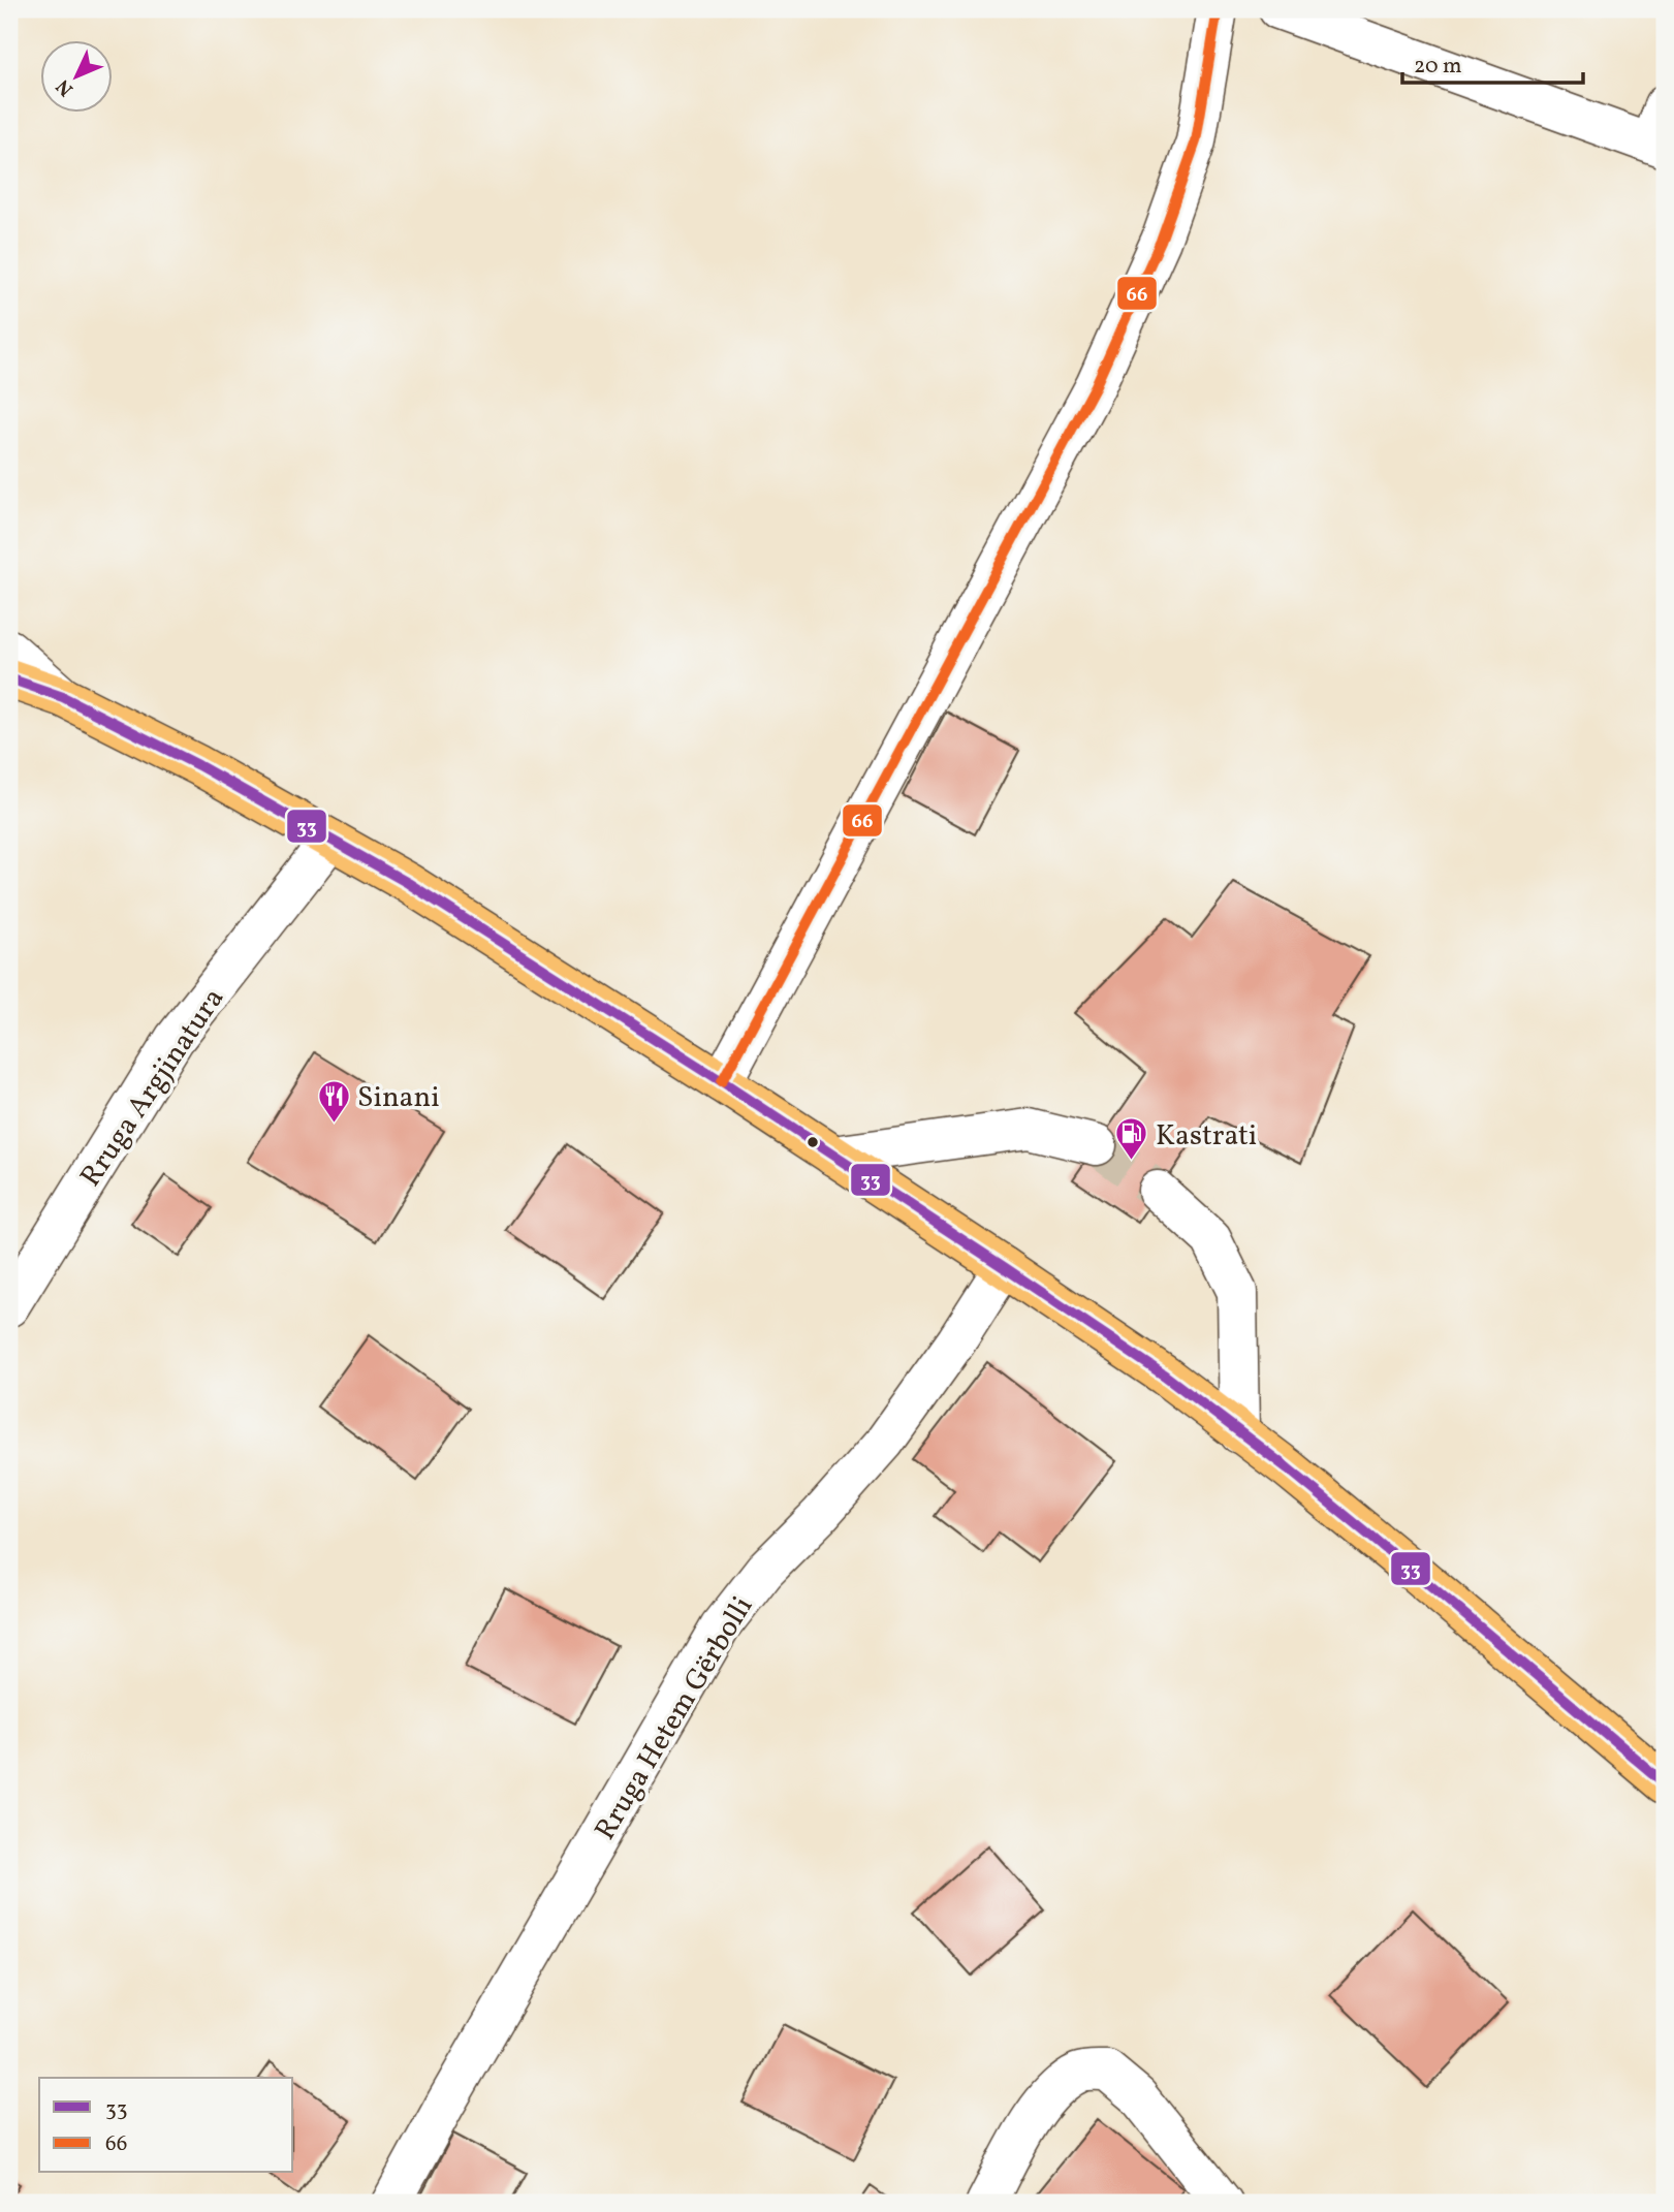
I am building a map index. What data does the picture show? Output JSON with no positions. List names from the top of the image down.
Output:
{
  "streets": {
    "street": ["Rruga Argjinatura", "Rruga Hetem Gërbolli"]
  },
  "places": {
    "restaurant": ["Sinani"],
    "fuel station": ["Kastrati"]
  },
  "lines": ["transit line 66", "transit line 33"],
  "legend": ["33", "66"],
  "scale_bar": "20 m",
  "north": "bottom left"
}
